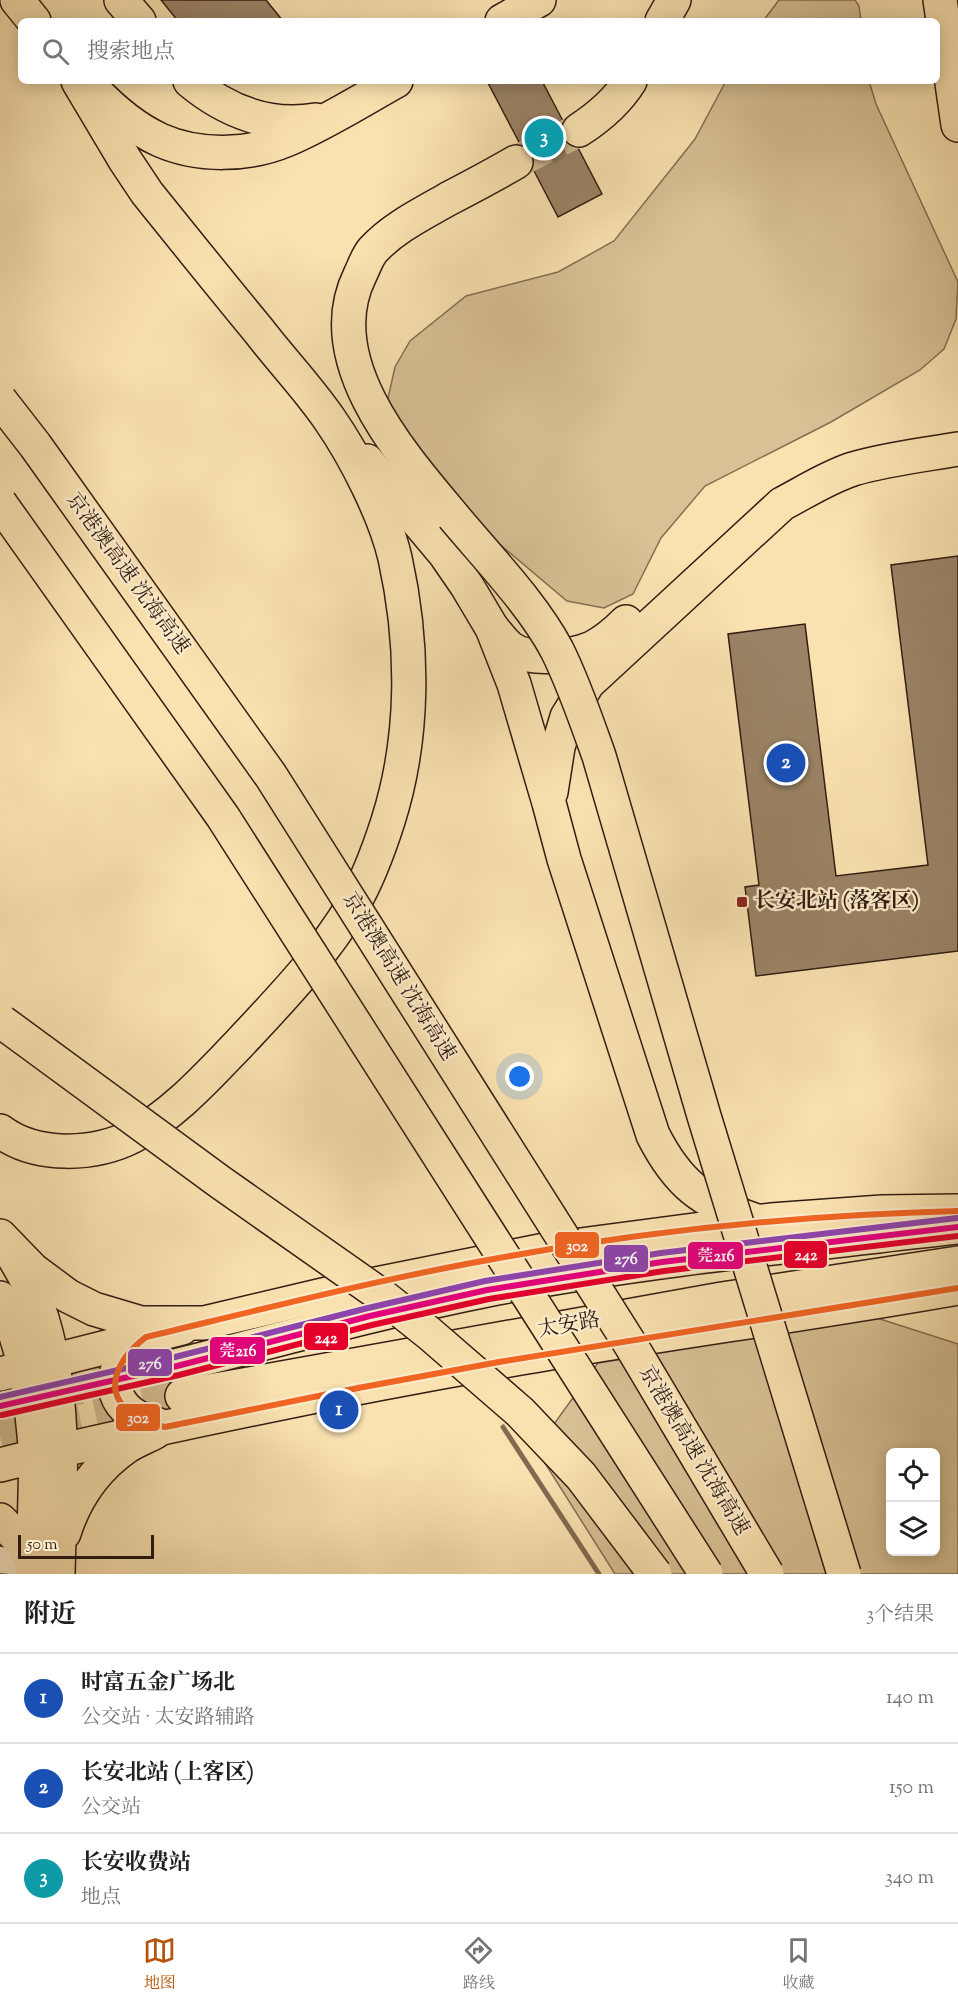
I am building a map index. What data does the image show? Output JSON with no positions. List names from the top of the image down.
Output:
{
  "streets": {
    "main road": ["京港澳高速 沈海高速", "太安路"]
  },
  "places": {
    "transit": ["长安北站 (落客区)"]
  },
  "lines": [
    "transit line 302",
    "transit line 276",
    "transit line 莞216",
    "transit line 242"
  ],
  "scale_bar": "50 m",
  "page": {
    "search": "搜索地点",
    "pins": ["3", "2", "1"],
    "scale": "50 m",
    "heading": ["附近", "3个结果"],
    "list": [
      {
        "mark": "1",
        "name": "时富五金广场北",
        "note": "公交站 · 太安路辅路",
        "value": "140 m"
      },
      {
        "mark": "2",
        "name": "长安北站 (上客区)",
        "note": "公交站",
        "value": "150 m"
      },
      {
        "mark": "3",
        "name": "长安收费站",
        "note": "地点",
        "value": "340 m"
      }
    ],
    "nav": ["地图", "路线", "收藏"]
  }
}
